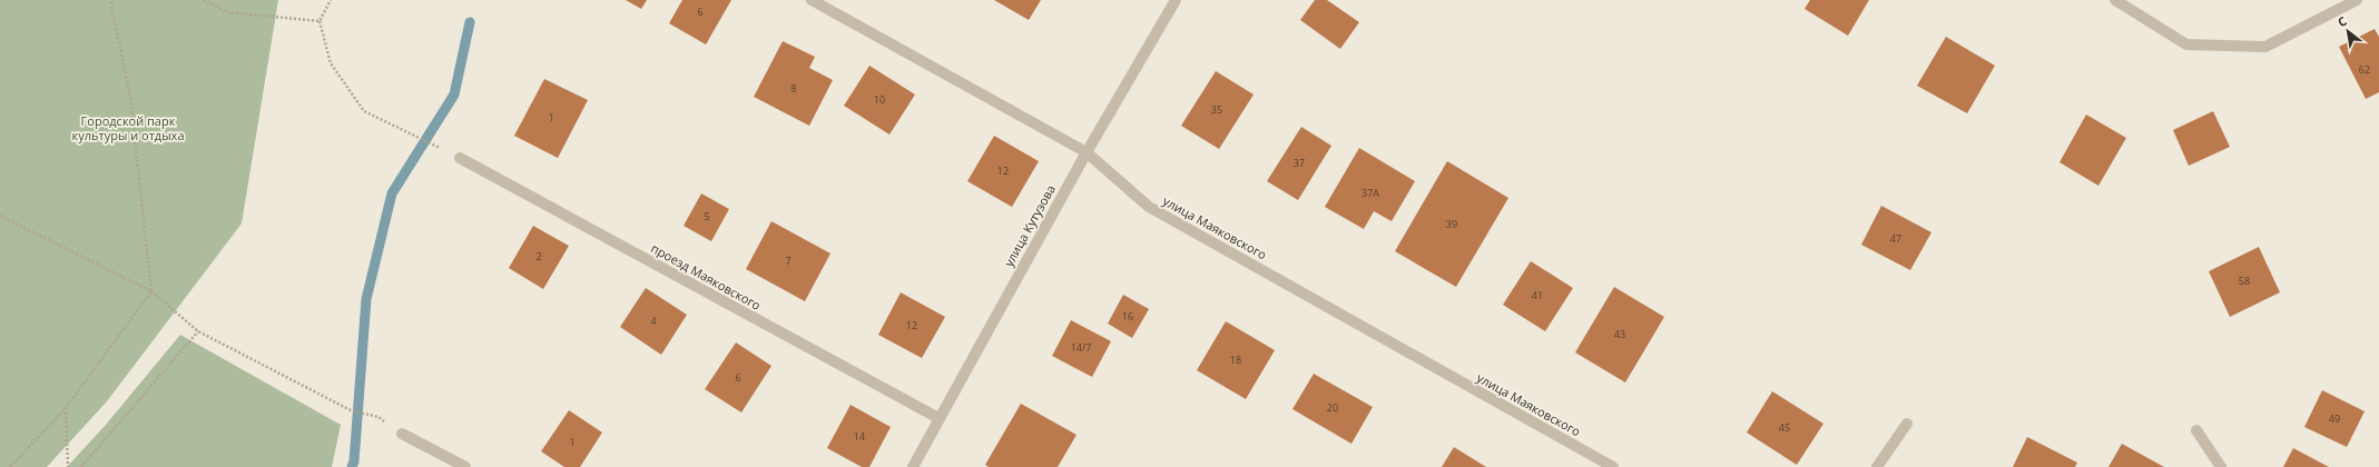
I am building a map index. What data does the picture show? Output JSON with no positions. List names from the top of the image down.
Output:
{
  "streets": {
    "street": ["улица Кутузова", "улица Маяковского", "проезд Маяковского"]
  },
  "crossings": [
    ["улица Кутузова", "улица Маяковского"],
    ["улица Кутузова", "проезд Маяковского"]
  ],
  "parks": ["Городской парк культуры и отдыха"],
  "house_numbers": [
    "6",
    "62",
    "8",
    "10",
    "35",
    "1",
    "37",
    "12",
    "37А",
    "5",
    "39",
    "47",
    "2",
    "7",
    "58",
    "41",
    "16",
    "4",
    "12",
    "43",
    "14/7",
    "18",
    "6",
    "20",
    "49",
    "45",
    "14",
    "1"
  ],
  "north": "top left"
}
